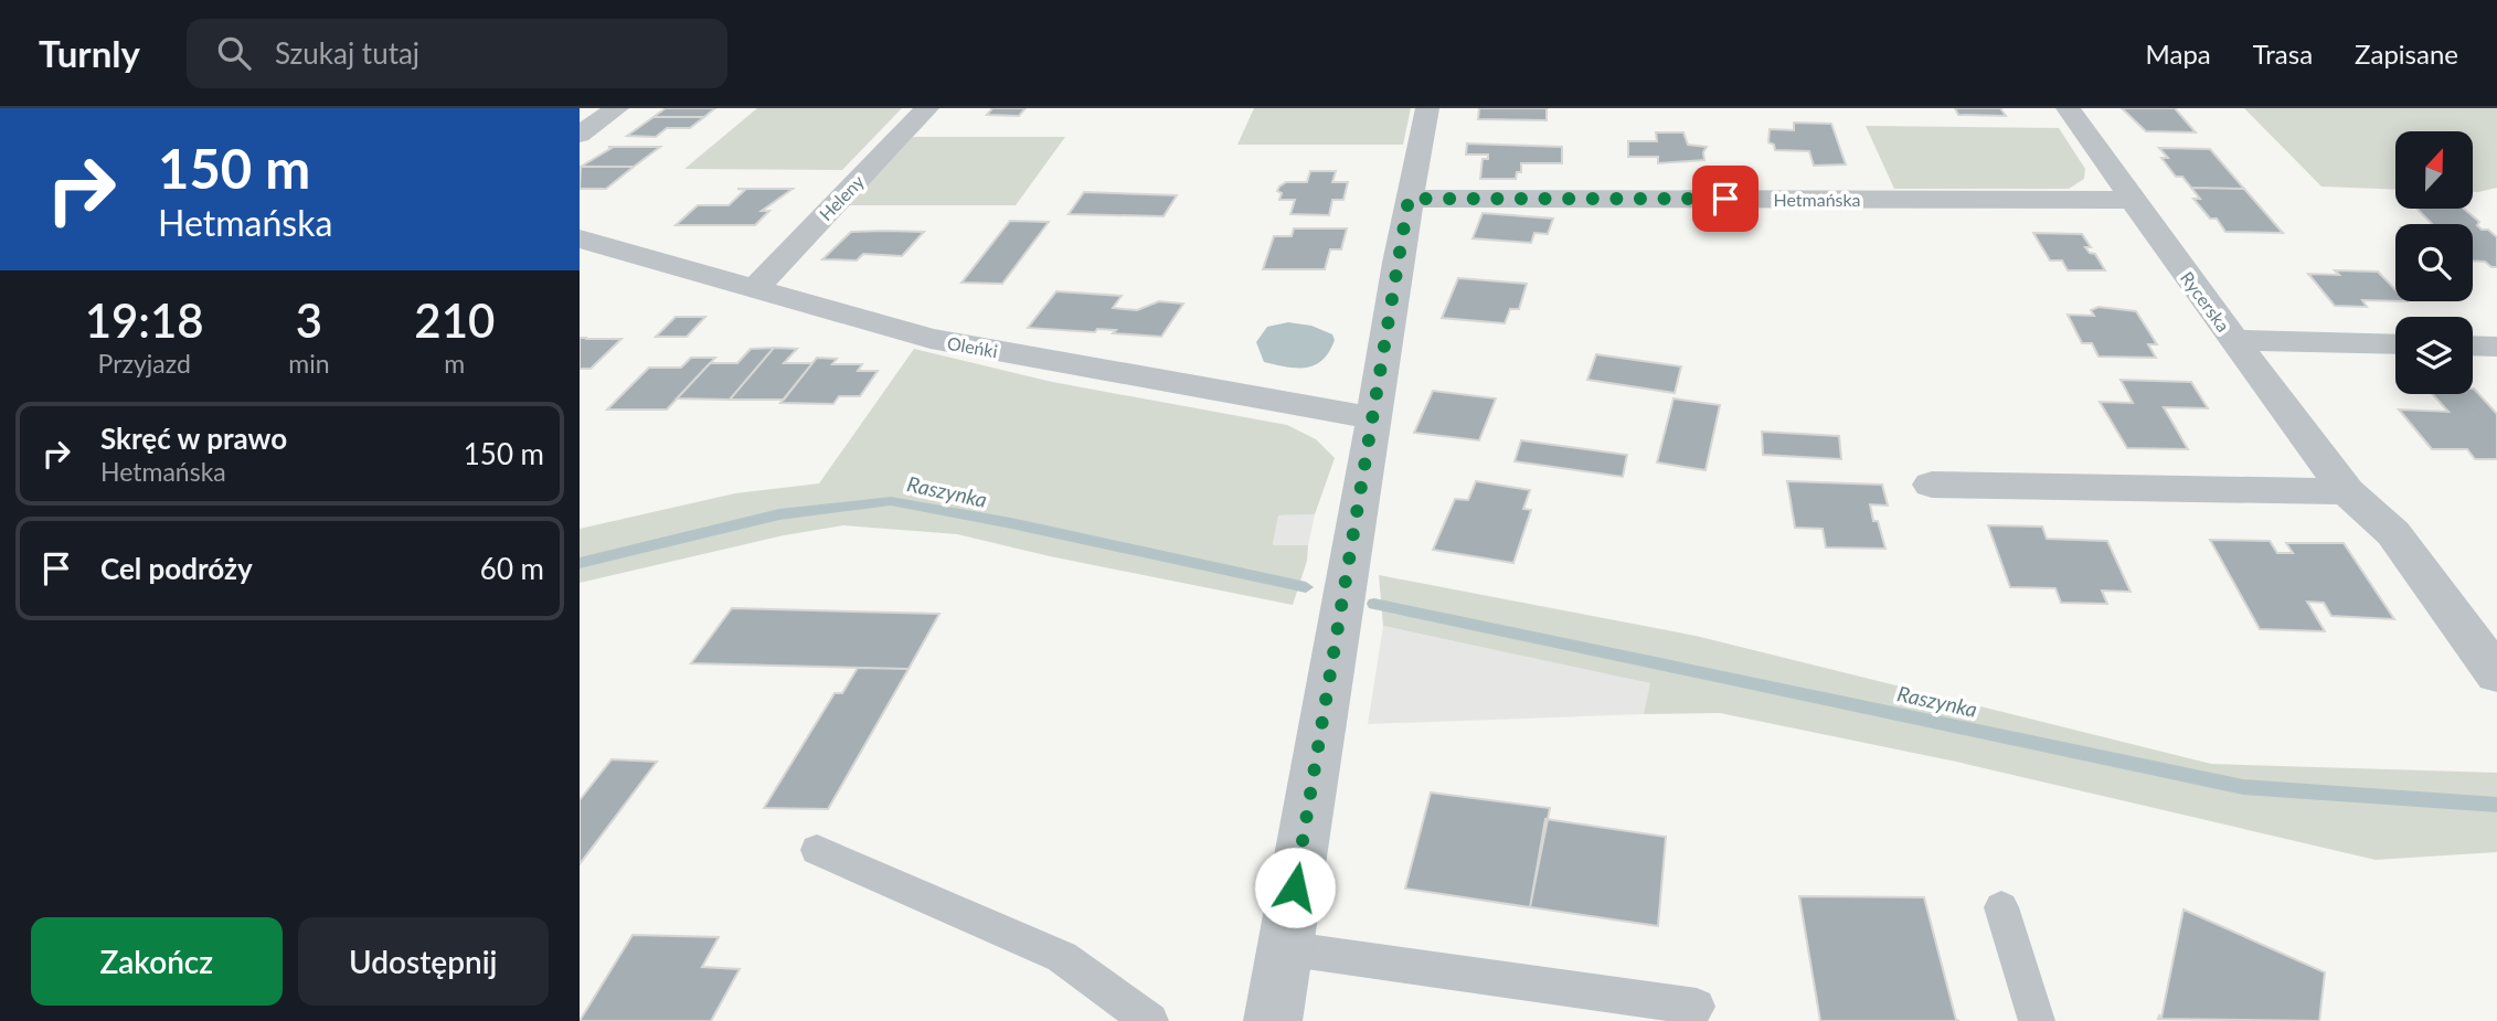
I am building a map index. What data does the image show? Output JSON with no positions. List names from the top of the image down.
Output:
{
  "streets": {
    "street": [
      "Heleny",
      "Hetmańska",
      "Rycerska",
      "Oleńki"
    ]
  },
  "crossings": [
    ["Heleny", "Oleńki"],
    ["Hetmańska", "Rycerska"]
  ],
  "water": ["Raszynka"],
  "north": "top",
  "page": {
    "header": "Turnly",
    "search": "Szukaj tutaj",
    "nav": ["Mapa", "Trasa", "Zapisane"],
    "turn": ["150 m", "Hetmańska"],
    "eta": [
      "19:18",
      "Przyjazd",
      "3",
      "min",
      "210",
      "m"
    ],
    "list": [
      {
        "name": "Skręć w prawo",
        "note": "Hetmańska",
        "value": "150 m"
      },
      {
        "name": "Cel podróży",
        "value": "60 m"
      }
    ],
    "buttons": ["Zakończ", "Udostępnij"]
  }
}
